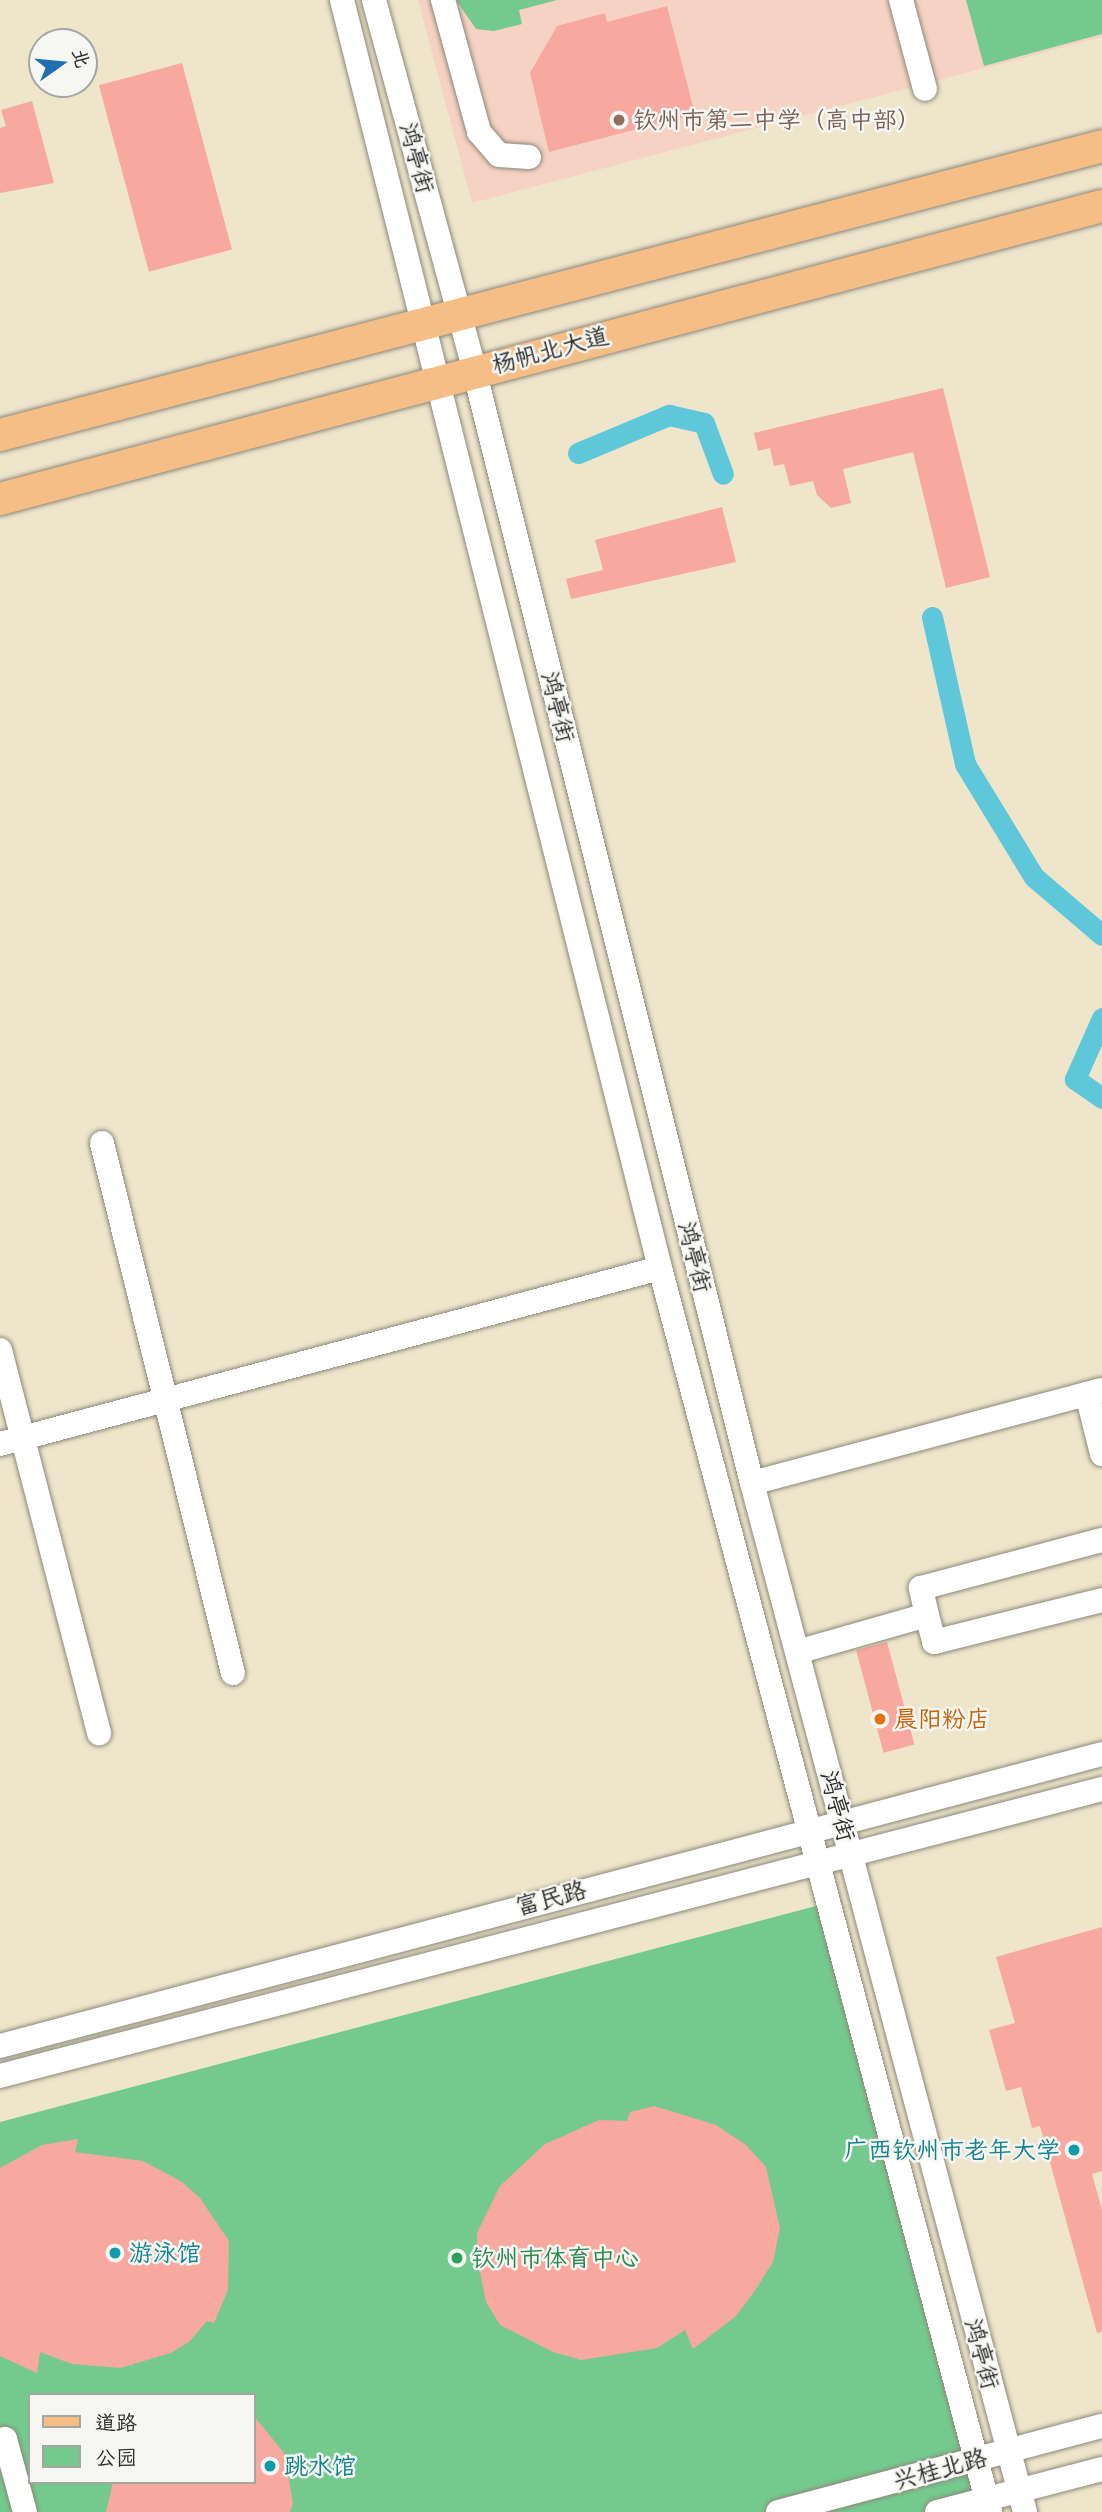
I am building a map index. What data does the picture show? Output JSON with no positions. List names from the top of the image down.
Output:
{
  "streets": {
    "main road": ["杨帆北大道"],
    "street": ["鸿亭街", "富民路", "兴桂北路"]
  },
  "crossings": [
    ["鸿亭街", "杨帆北大道"],
    ["鸿亭街", "富民路"],
    ["鸿亭街", "兴桂北路"]
  ],
  "places": [
    "钦州市第二中学（高中部）",
    "晨阳粉店",
    "广西钦州市老年大学",
    "游泳馆",
    "钦州市体育中心",
    "跳水馆"
  ],
  "legend": ["道路", "公园"],
  "north": "right"
}
